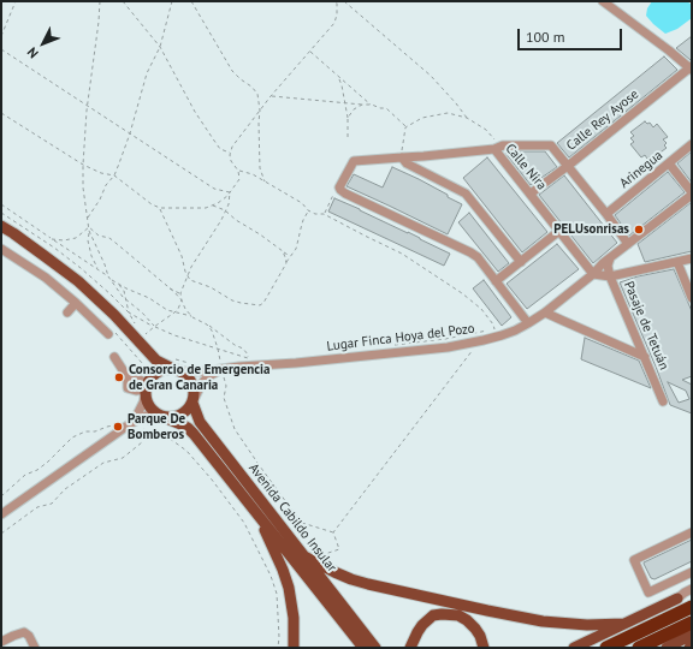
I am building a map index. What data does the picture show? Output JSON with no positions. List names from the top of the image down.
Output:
{
  "streets": {
    "main road": ["Avenida Cabildo Insular"],
    "street": [
      "Calle Rey Ayose",
      "Calle Nira",
      "Arinegua",
      "Pasaje de Tetuán",
      "Lugar Finca Hoya del Pozo"
    ]
  },
  "crossings": [
    ["Calle Rey Ayose", "Calle Nira"],
    ["Calle Nira", "Lugar Finca Hoya del Pozo"],
    ["Pasaje de Tetuán", "Lugar Finca Hoya del Pozo"],
    ["Lugar Finca Hoya del Pozo", "Avenida Cabildo Insular"]
  ],
  "places": ["PELUsonrisas", "Consorcio de Emergencia de Gran Canaria", "Parque De Bomberos"],
  "scale_bar": "100 m",
  "north": "bottom left"
}
